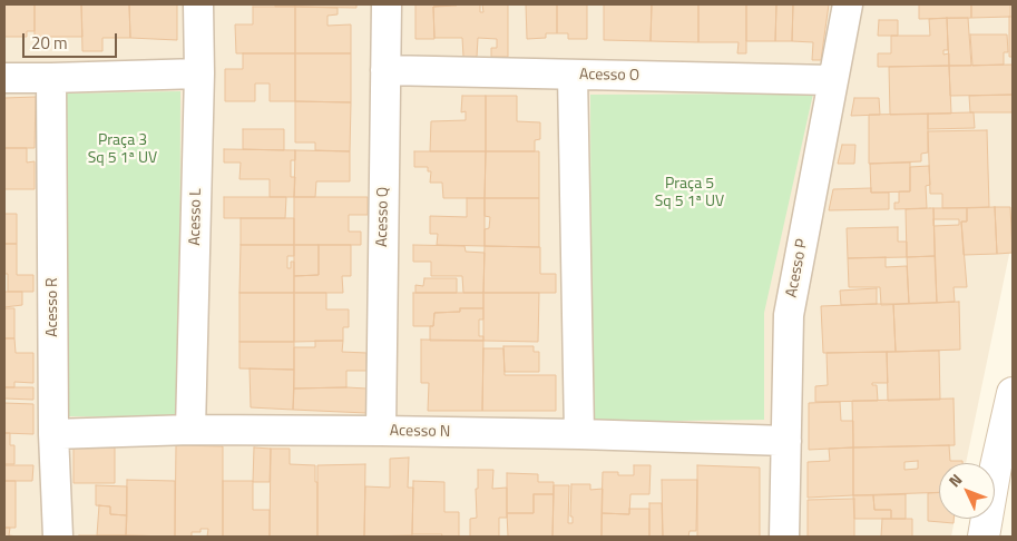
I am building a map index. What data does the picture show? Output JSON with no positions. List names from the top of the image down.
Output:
{
  "streets": {
    "street": [
      "Acesso O",
      "Acesso L",
      "Acesso Q",
      "Acesso P",
      "Acesso R",
      "Acesso N"
    ]
  },
  "crossings": [
    ["Acesso O", "Acesso Q"],
    ["Acesso O", "Acesso P"],
    ["Acesso L", "Acesso N"],
    ["Acesso Q", "Acesso N"],
    ["Acesso P", "Acesso N"],
    ["Acesso R", "Acesso N"]
  ],
  "parks": ["Praça 3 Sq 5 1ª UV", "Praça 5 Sq 5 1ª UV"],
  "scale_bar": "20 m",
  "north": "top left"
}
